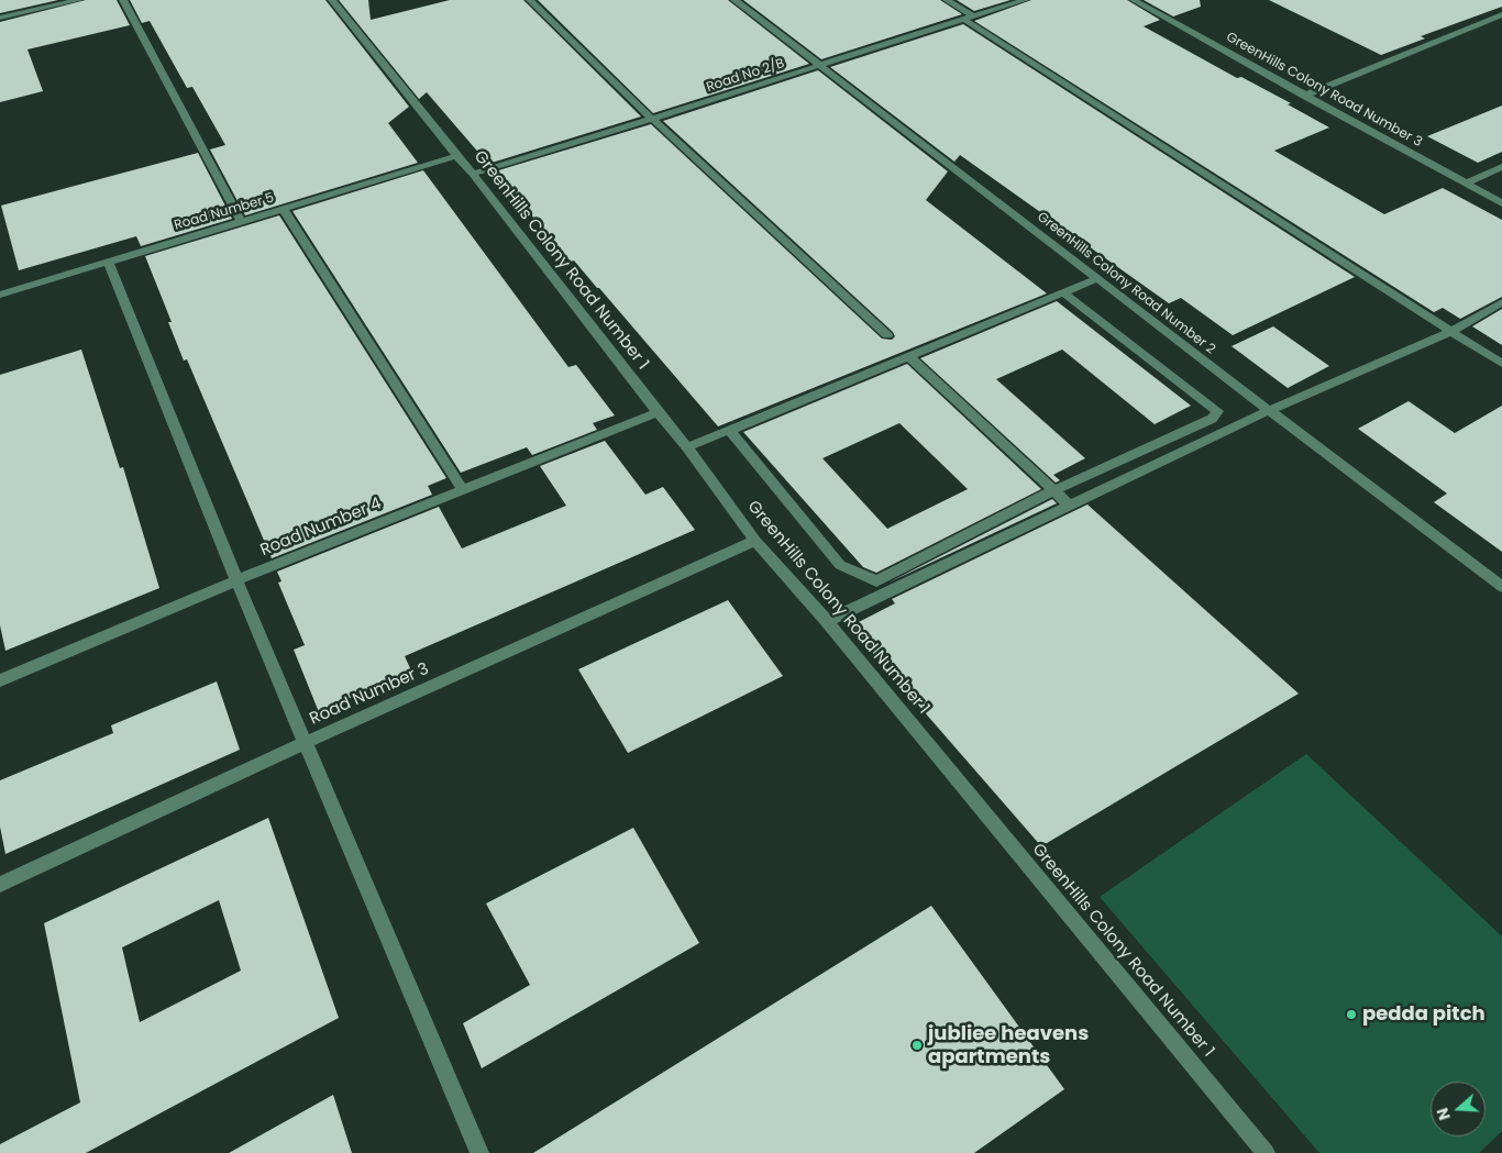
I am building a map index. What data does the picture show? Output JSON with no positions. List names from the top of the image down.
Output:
{
  "streets": {
    "street": [
      "Road No 2/B",
      "GreenHills Colony Road Number 3",
      "Road Number 5",
      "GreenHills Colony Road Number 1",
      "GreenHills Colony Road Number 2",
      "Road Number 4",
      "Road Number 3"
    ]
  },
  "crossings": [
    ["Road No 2/B", "GreenHills Colony Road Number 1"],
    ["Road No 2/B", "GreenHills Colony Road Number 2"],
    ["Road Number 5", "GreenHills Colony Road Number 1"],
    ["GreenHills Colony Road Number 1", "Road Number 4"],
    ["GreenHills Colony Road Number 1", "Road Number 3"]
  ],
  "places": ["pedda pitch", "jubliee heavens apartments"],
  "north": "left"
}
